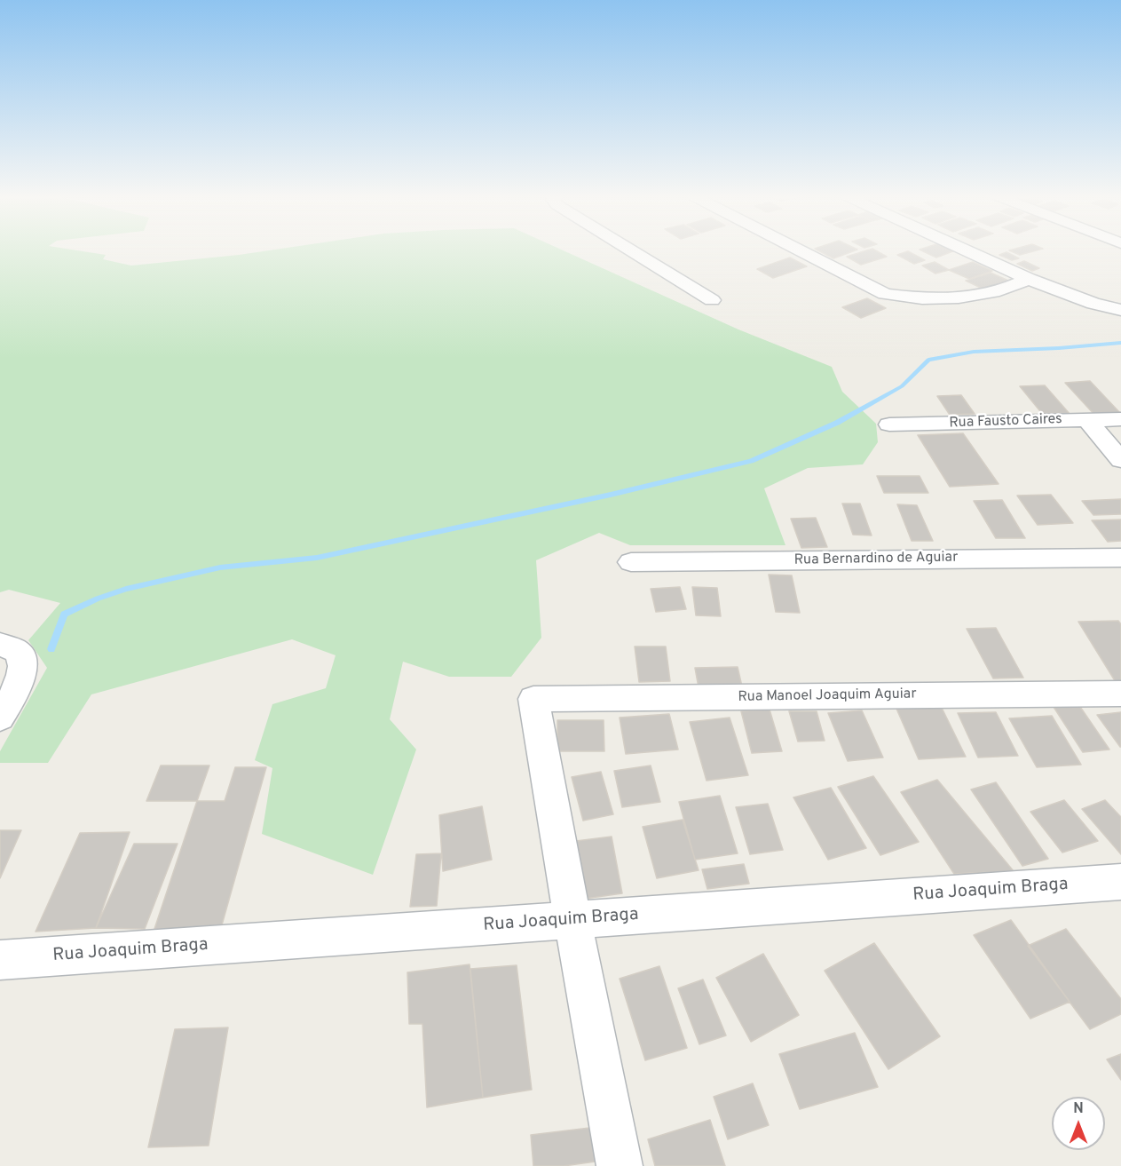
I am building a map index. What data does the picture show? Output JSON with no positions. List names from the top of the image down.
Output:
{
  "streets": {
    "street": [
      "Rua Fausto Caires",
      "Rua Bernardino de Aguiar",
      "Rua Manoel Joaquim Aguiar",
      "Rua Joaquim Braga"
    ]
  },
  "crossings": [
    ["Rua Manoel Joaquim Aguiar", "Rua Joaquim Braga"]
  ],
  "north": "top"
}
